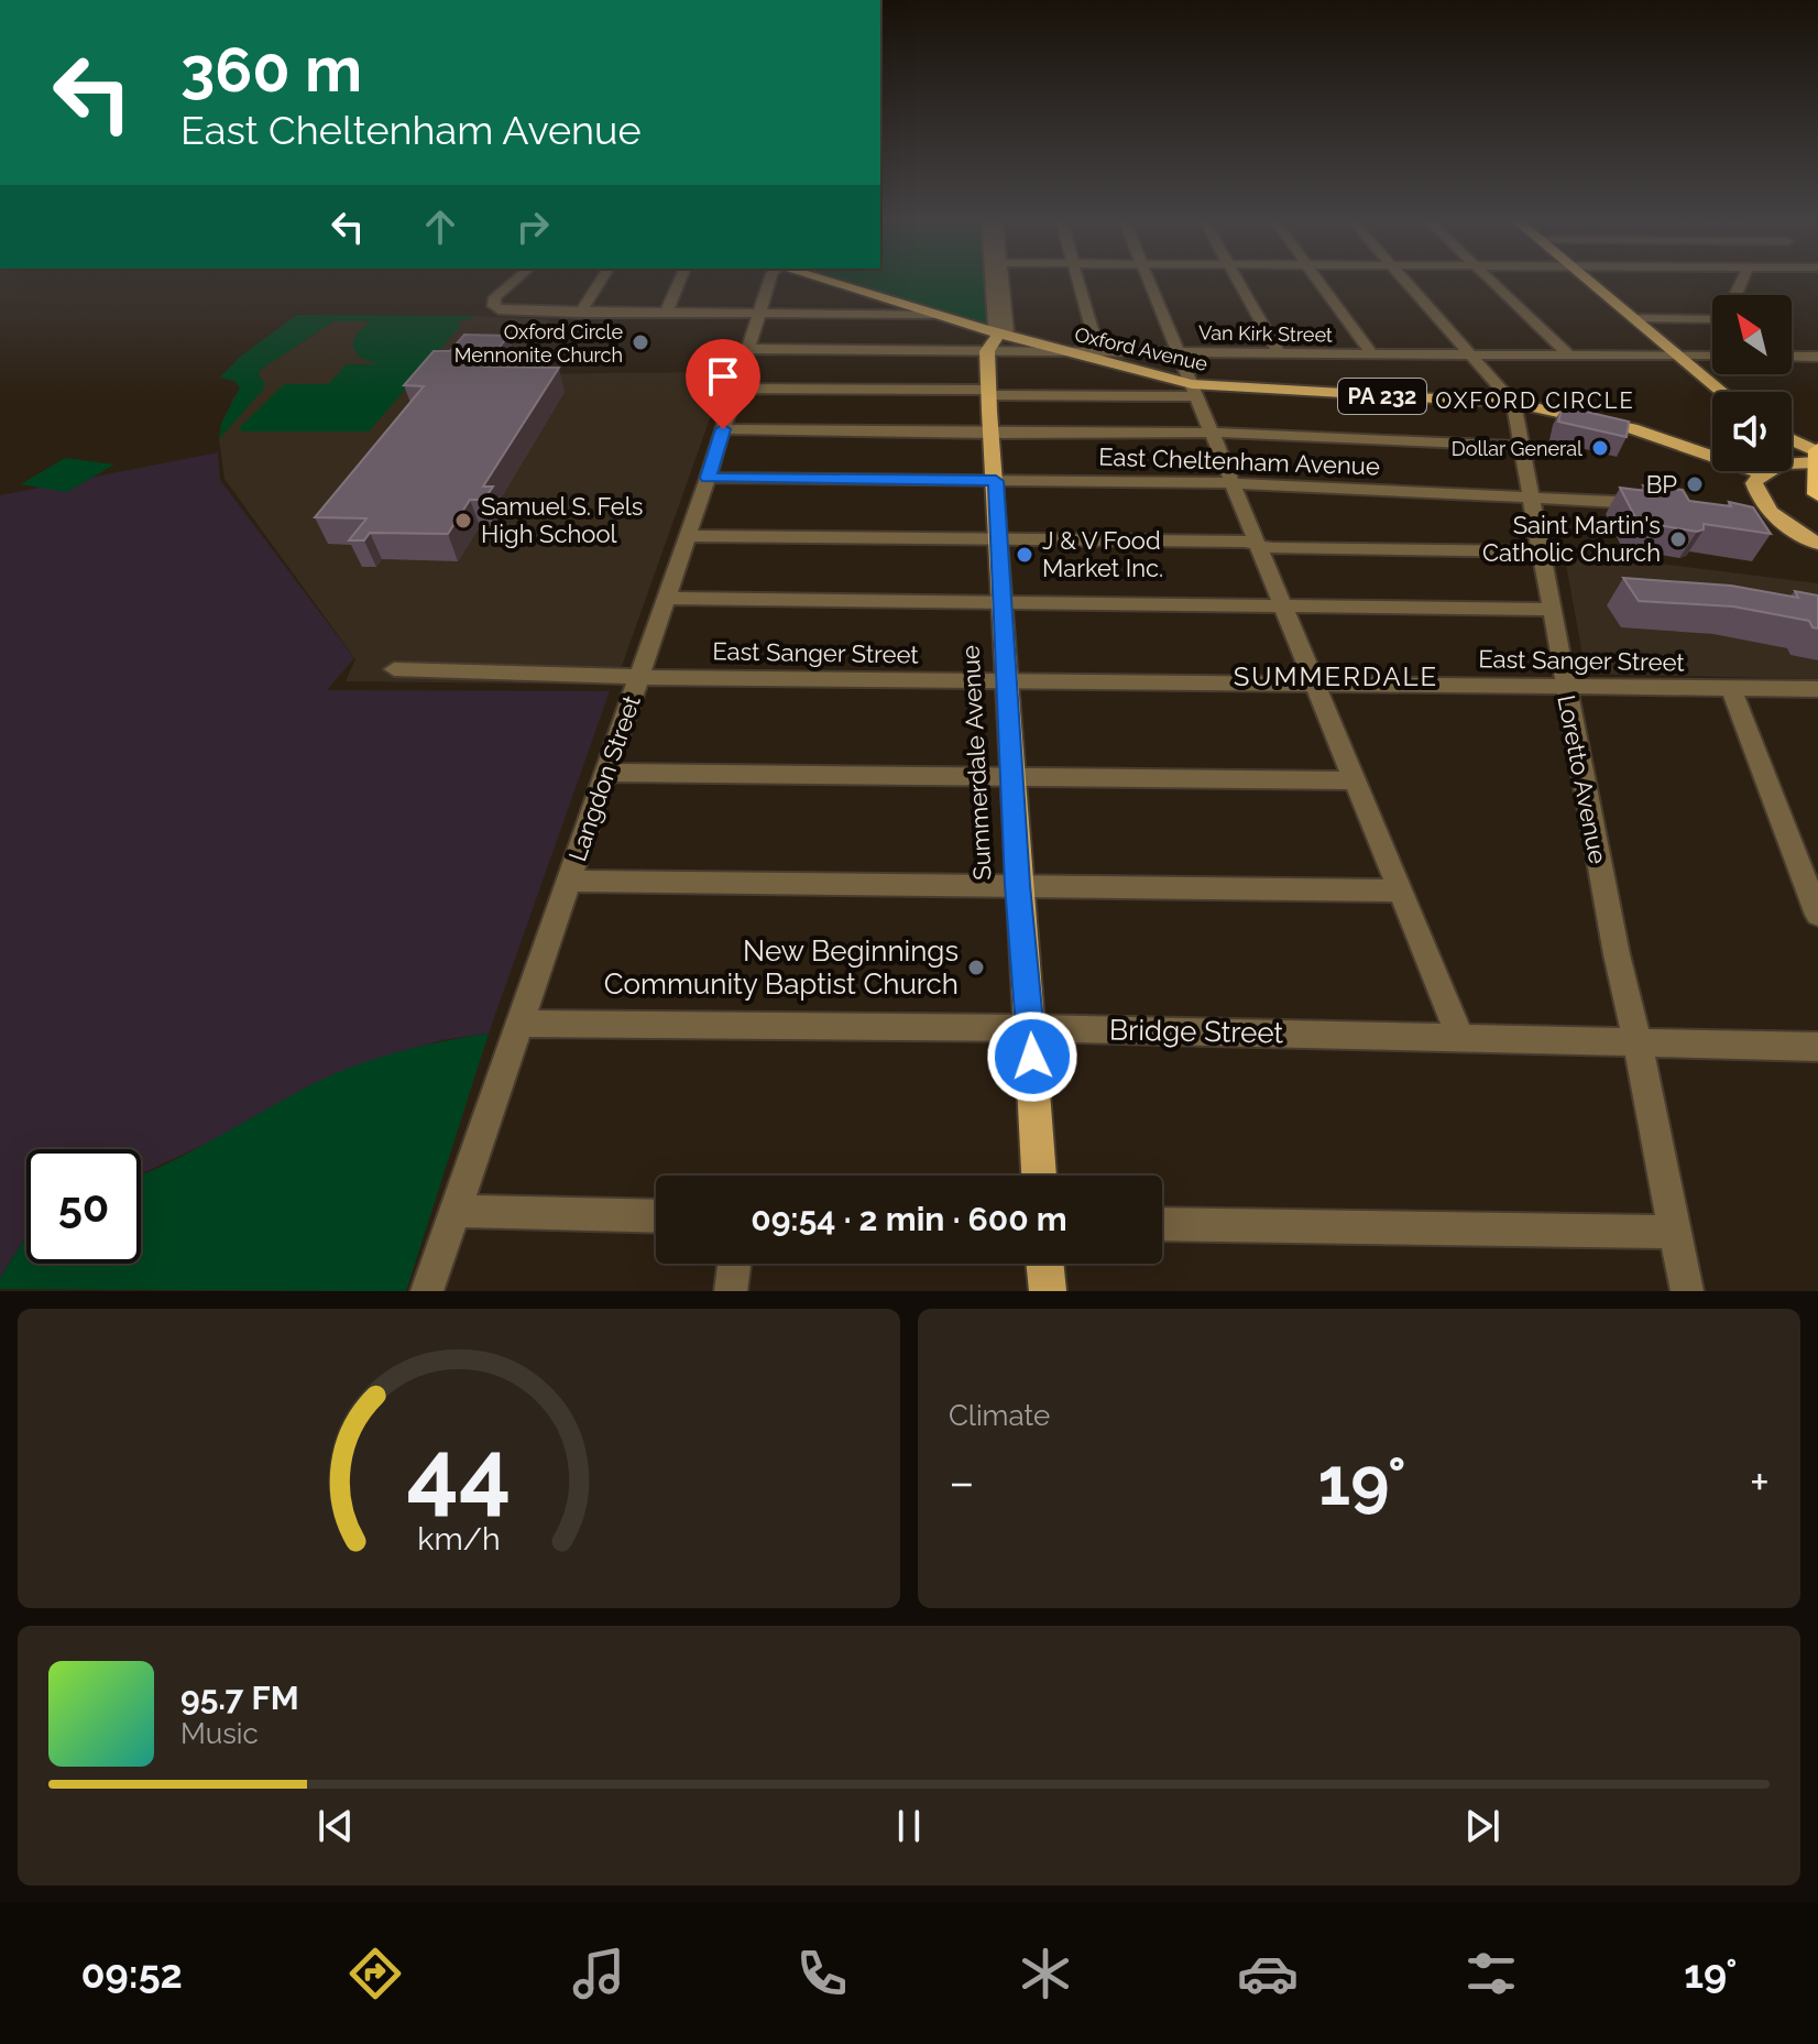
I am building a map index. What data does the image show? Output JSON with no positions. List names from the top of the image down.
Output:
{
  "streets": {
    "main road": ["Oxford Avenue", "PA 232", "Summerdale Avenue"],
    "street": [
      "Van Kirk Street",
      "East Cheltenham Avenue",
      "East Sanger Street",
      "Langdon Street",
      "Loretto Avenue",
      "Bridge Street"
    ]
  },
  "crossings": [
    ["Van Kirk Street", "Oxford Avenue"],
    ["Van Kirk Street", "Summerdale Avenue"],
    ["Van Kirk Street", "Langdon Street"],
    ["Oxford Avenue", "Loretto Avenue"],
    ["East Cheltenham Avenue", "Summerdale Avenue"],
    ["East Cheltenham Avenue", "Langdon Street"],
    ["East Cheltenham Avenue", "Loretto Avenue"],
    ["East Sanger Street", "Summerdale Avenue"],
    ["East Sanger Street", "Langdon Street"],
    ["East Sanger Street", "Loretto Avenue"],
    ["Summerdale Avenue", "Bridge Street"],
    ["Langdon Street", "Bridge Street"],
    ["Loretto Avenue", "Bridge Street"]
  ],
  "districts": ["OXFORD CIRCLE", "SUMMERDALE"],
  "places": [
    "Oxford Circle Mennonite Church",
    "Dollar General",
    "BP",
    "Samuel S. Fels High School",
    "Saint Martin's Catholic Church",
    "J & V Food Market Inc.",
    "New Beginnings Community Baptist Church"
  ],
  "north": "top left",
  "page": {
    "turn": ["360 m", "East Cheltenham Avenue"],
    "limit": "50",
    "trip": "09:54 · 2 min · 600 m",
    "tile": "Climate",
    "heat": ["−", "19°", "+"],
    "song": ["95.7 FM", "Music"],
    "tabs": ["09:52", "19°"],
    "gauge": ["44", "km/h"]
  }
}
